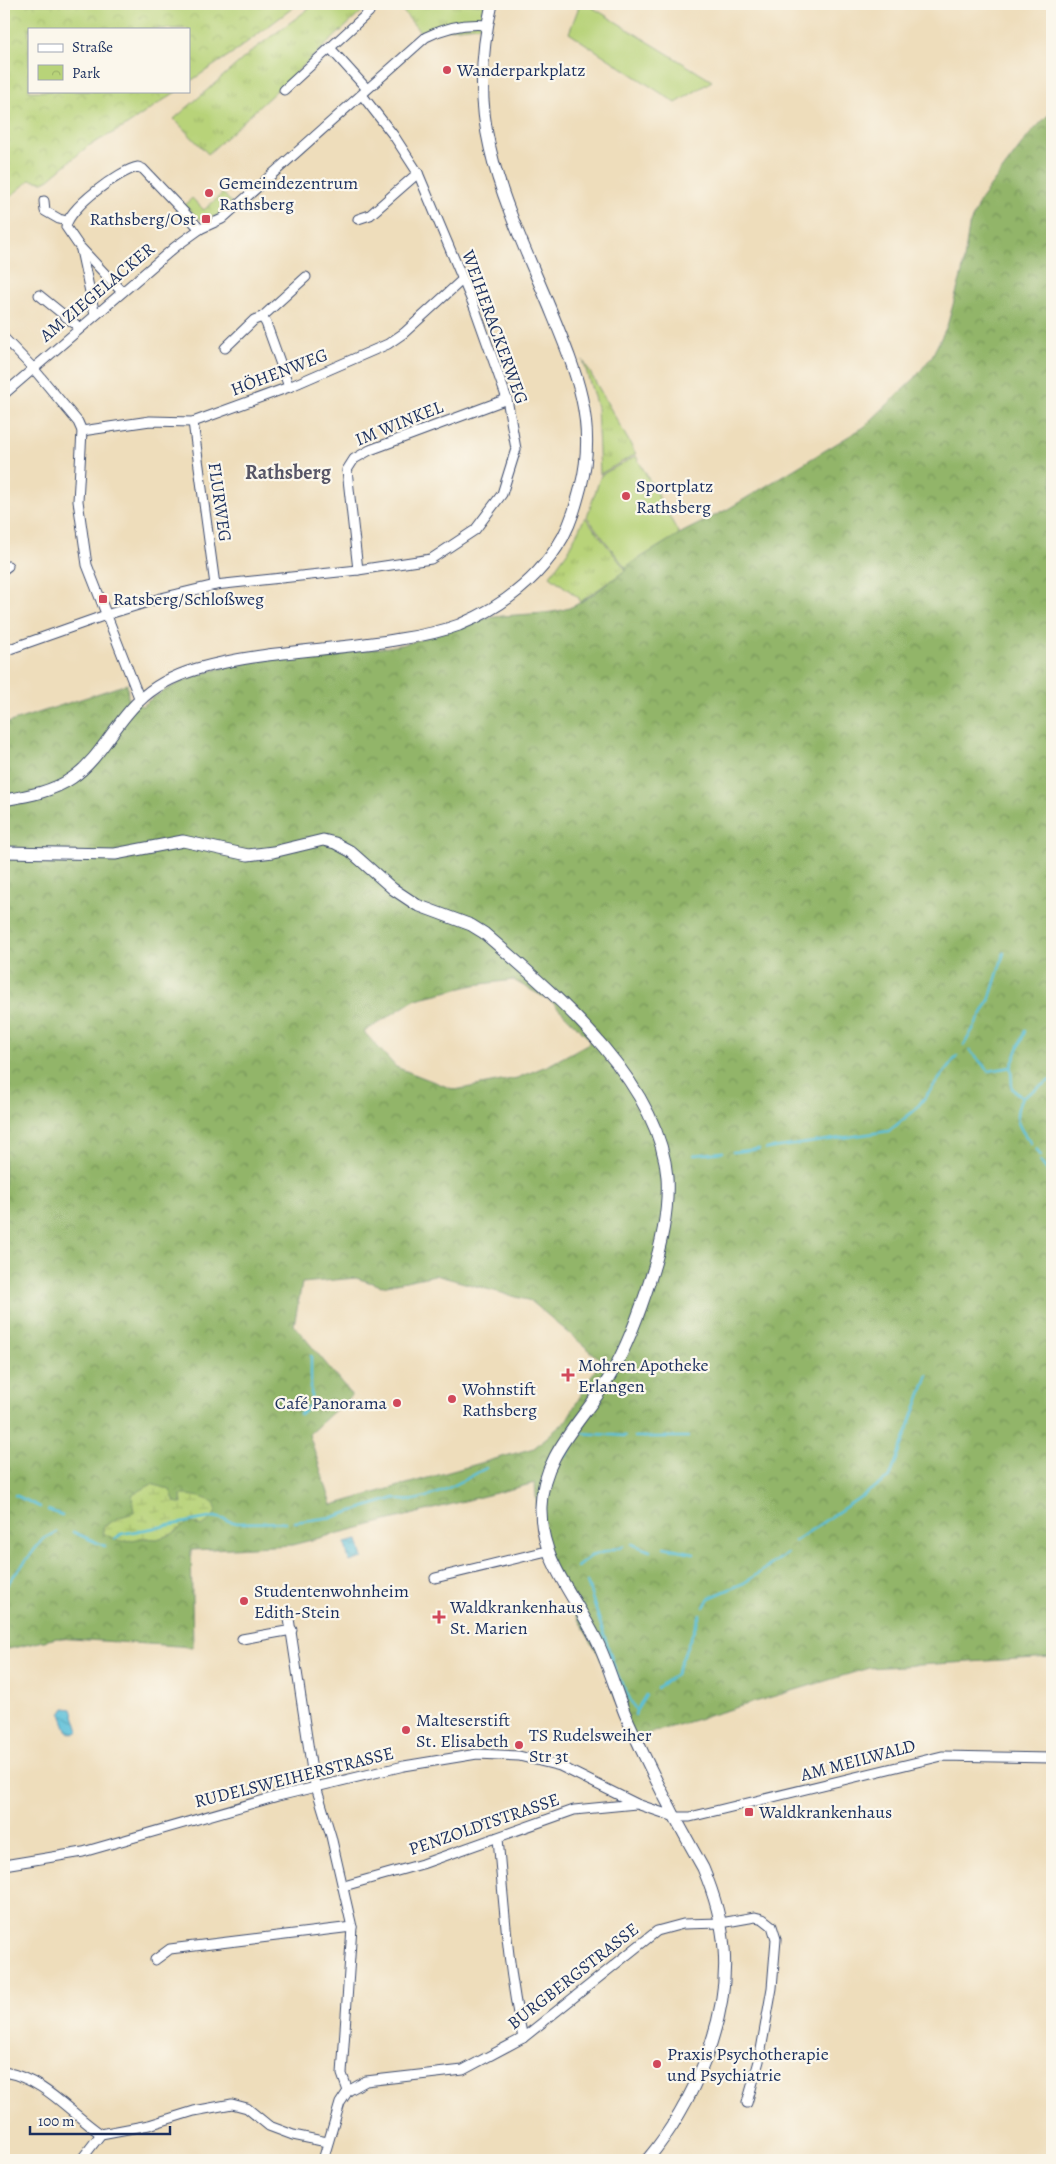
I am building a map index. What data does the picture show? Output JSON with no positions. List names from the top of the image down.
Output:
{
  "streets": {
    "street": [
      "AM ZIEGELACKER",
      "WEIHERACKERWEG",
      "HÖHENWEG",
      "IM WINKEL",
      "FLURWEG",
      "AM MEILWALD",
      "RUDELSWEIHERSTRASSE",
      "PENZOLDTSTRASSE",
      "BURGBERGSTRASSE"
    ]
  },
  "crossings": [
    ["AM ZIEGELACKER", "WEIHERACKERWEG"],
    ["WEIHERACKERWEG", "HÖHENWEG"],
    ["WEIHERACKERWEG", "IM WINKEL"],
    ["WEIHERACKERWEG", "FLURWEG"],
    ["HÖHENWEG", "FLURWEG"],
    ["AM MEILWALD", "RUDELSWEIHERSTRASSE"],
    ["RUDELSWEIHERSTRASSE", "PENZOLDTSTRASSE"]
  ],
  "districts": ["Rathsberg"],
  "places": {
    "other": [
      "Wanderparkplatz",
      "Gemeindezentrum Rathsberg",
      "Sportplatz Rathsberg",
      "Wohnstift Rathsberg",
      "Café Panorama",
      "Studentenwohnheim Edith-Stein",
      "Malteserstift St. Elisabeth",
      "TS Rudelsweiher Str 3t",
      "Praxis Psychotherapie und Psychiatrie"
    ],
    "transit": ["Rathsberg/Ost", "Ratsberg/Schloßweg", "Waldkrankenhaus"],
    "health": ["Mohren Apotheke Erlangen", "Waldkrankenhaus St. Marien"]
  },
  "legend": ["Straße", "Park"],
  "scale_bar": "100 m"
}
